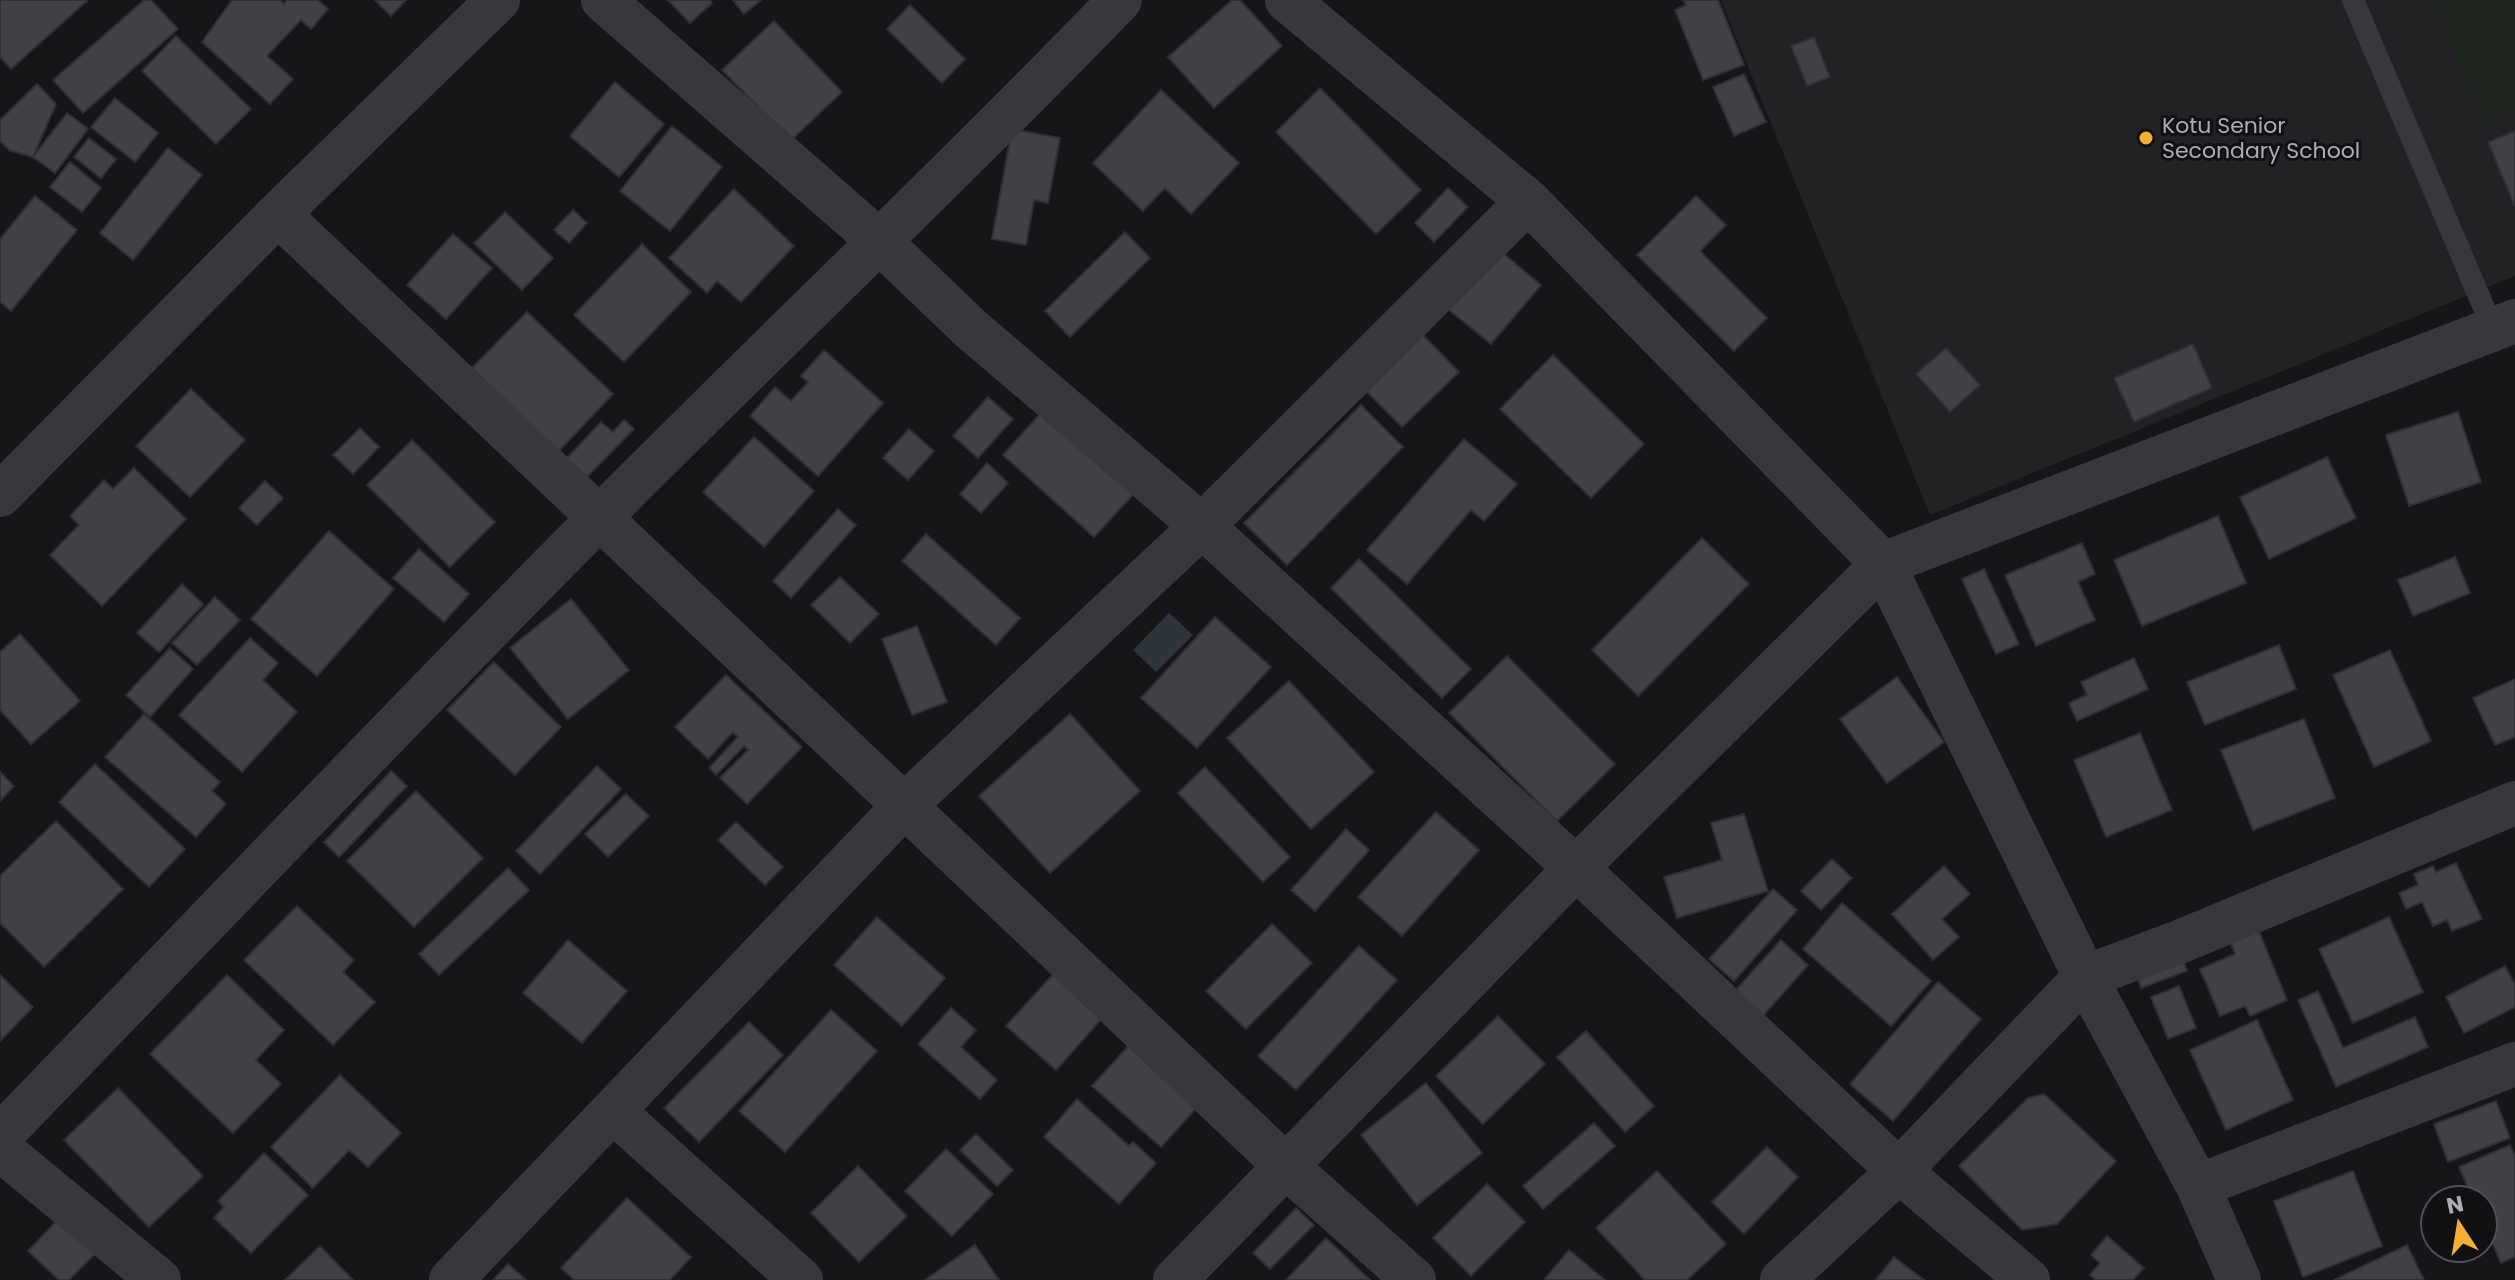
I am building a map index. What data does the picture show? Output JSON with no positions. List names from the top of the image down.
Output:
{
  "places": ["Kotu Senior Secondary School"],
  "north": "top"
}
